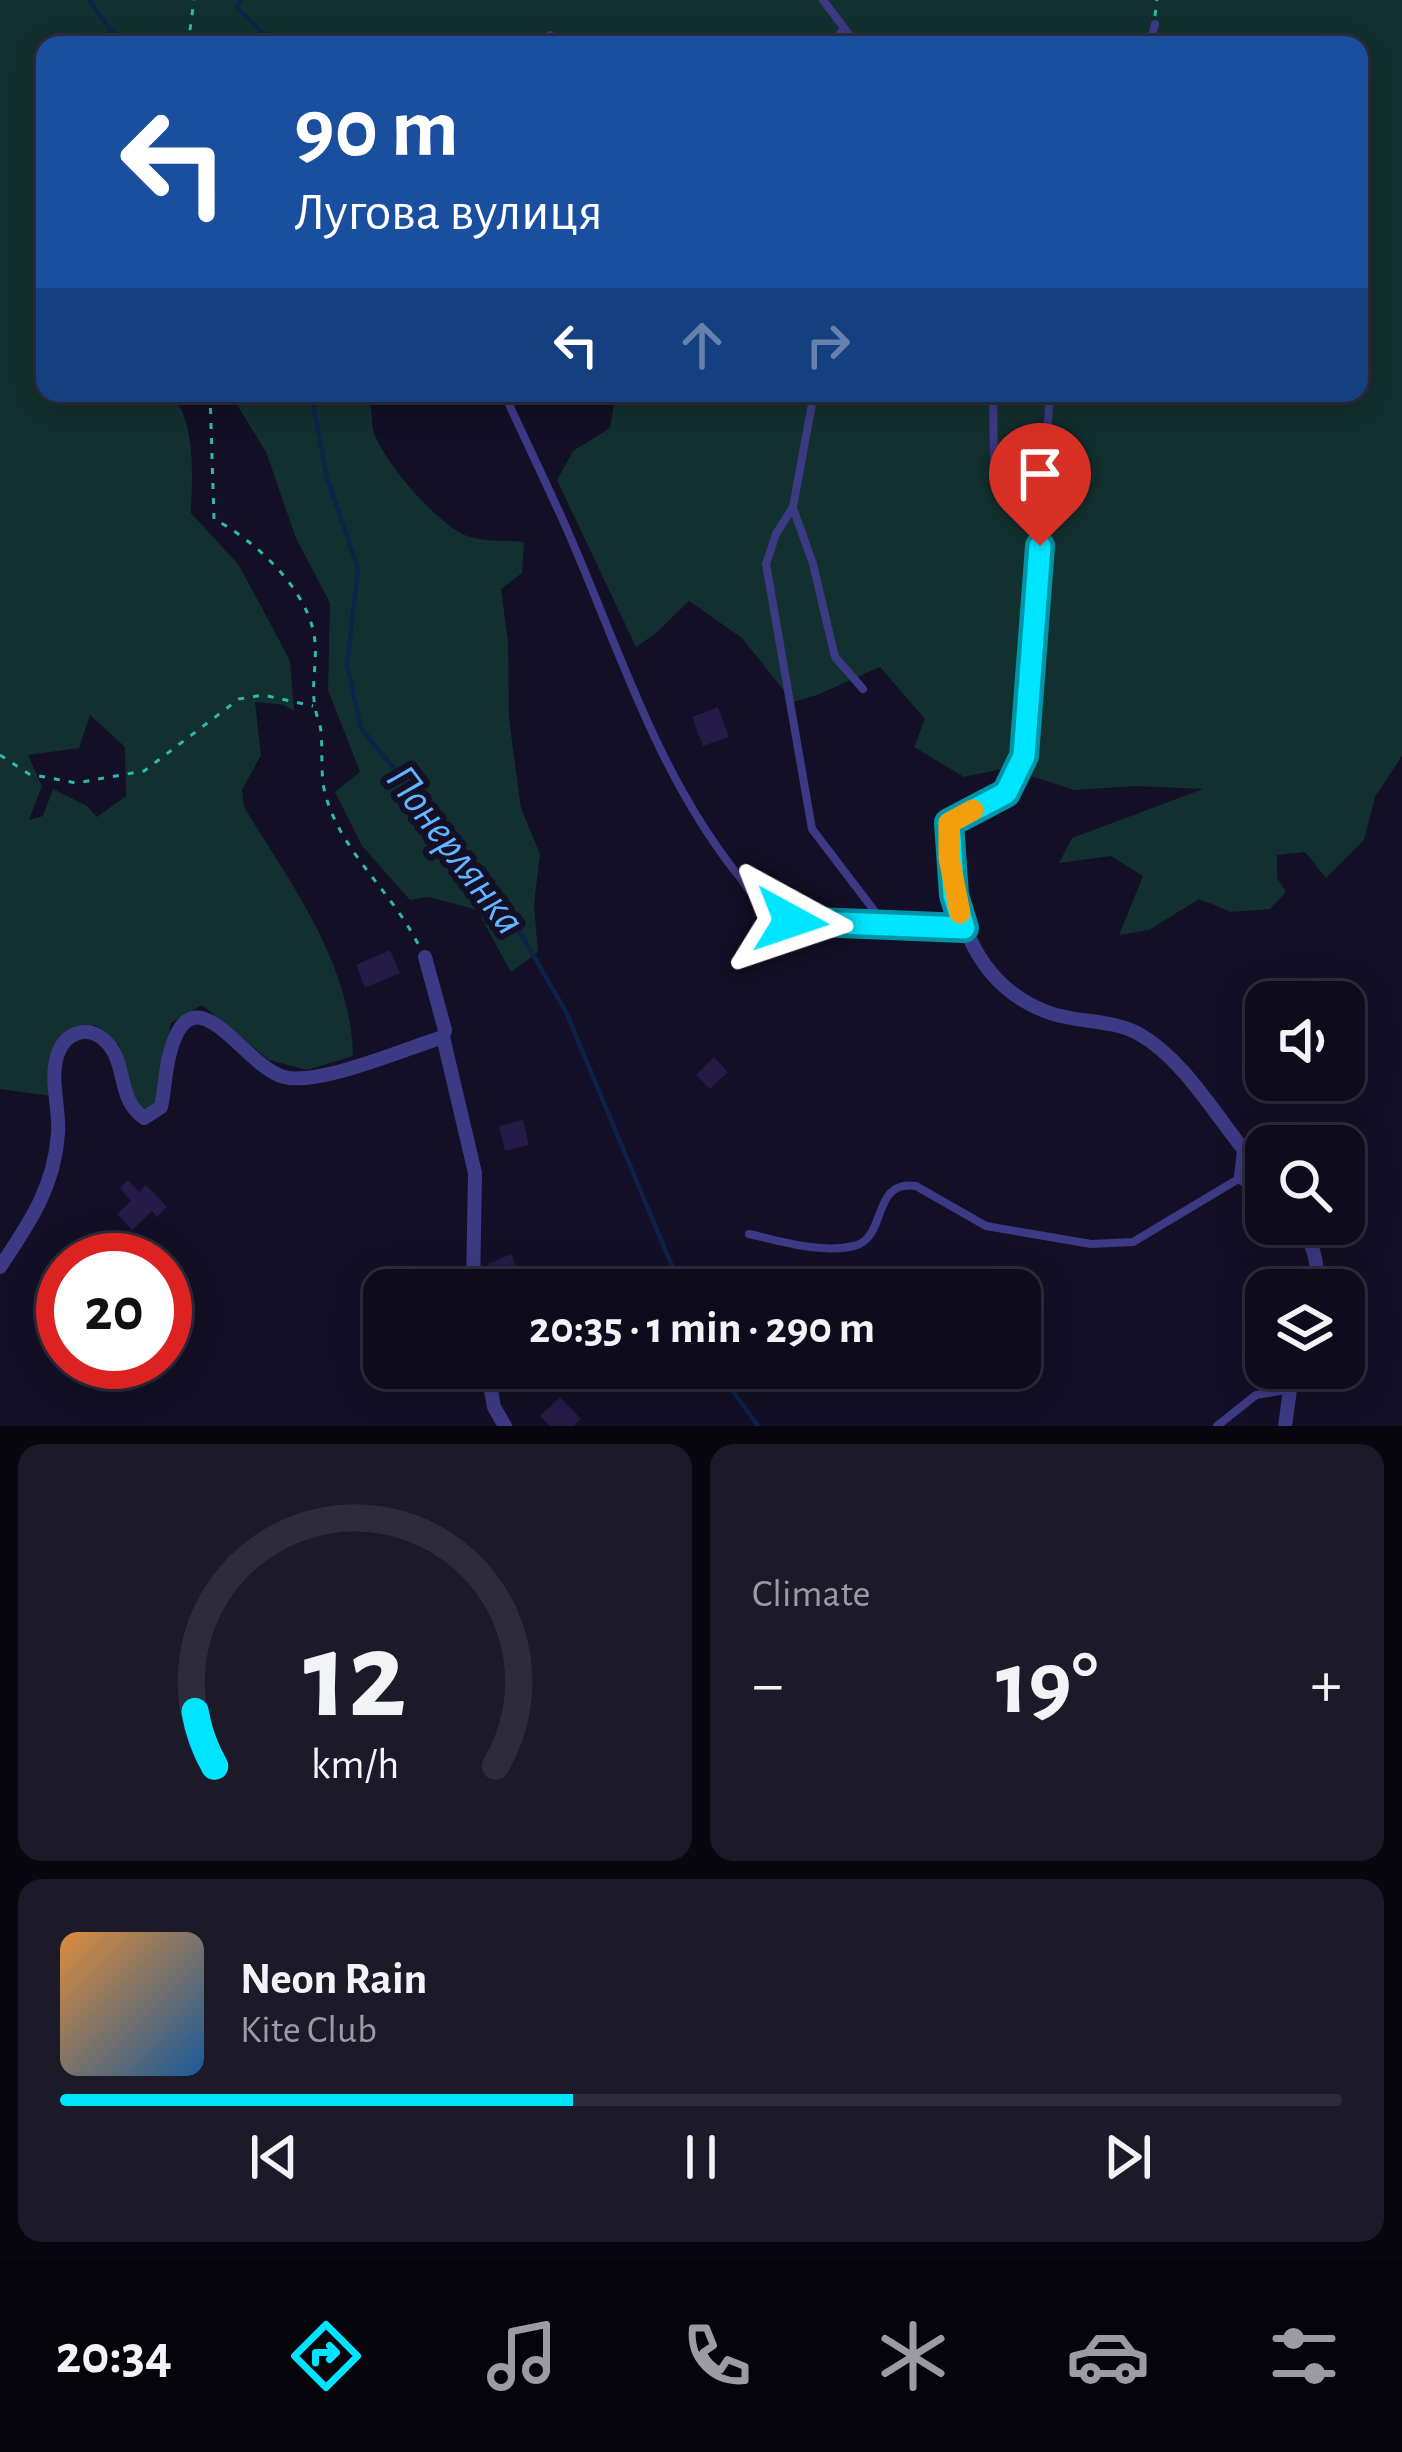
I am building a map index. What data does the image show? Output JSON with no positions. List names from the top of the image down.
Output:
{
  "water": ["Понерлянка"],
  "page": {
    "turn": ["90 m", "Лугова вулиця"],
    "limit": "20",
    "trip": "20:35 · 1 min · 290 m",
    "tile": "Climate",
    "heat": ["−", "19°", "+"],
    "song": ["Neon Rain", "Kite Club"],
    "tabs": "20:34",
    "gauge": ["12", "km/h"]
  }
}
